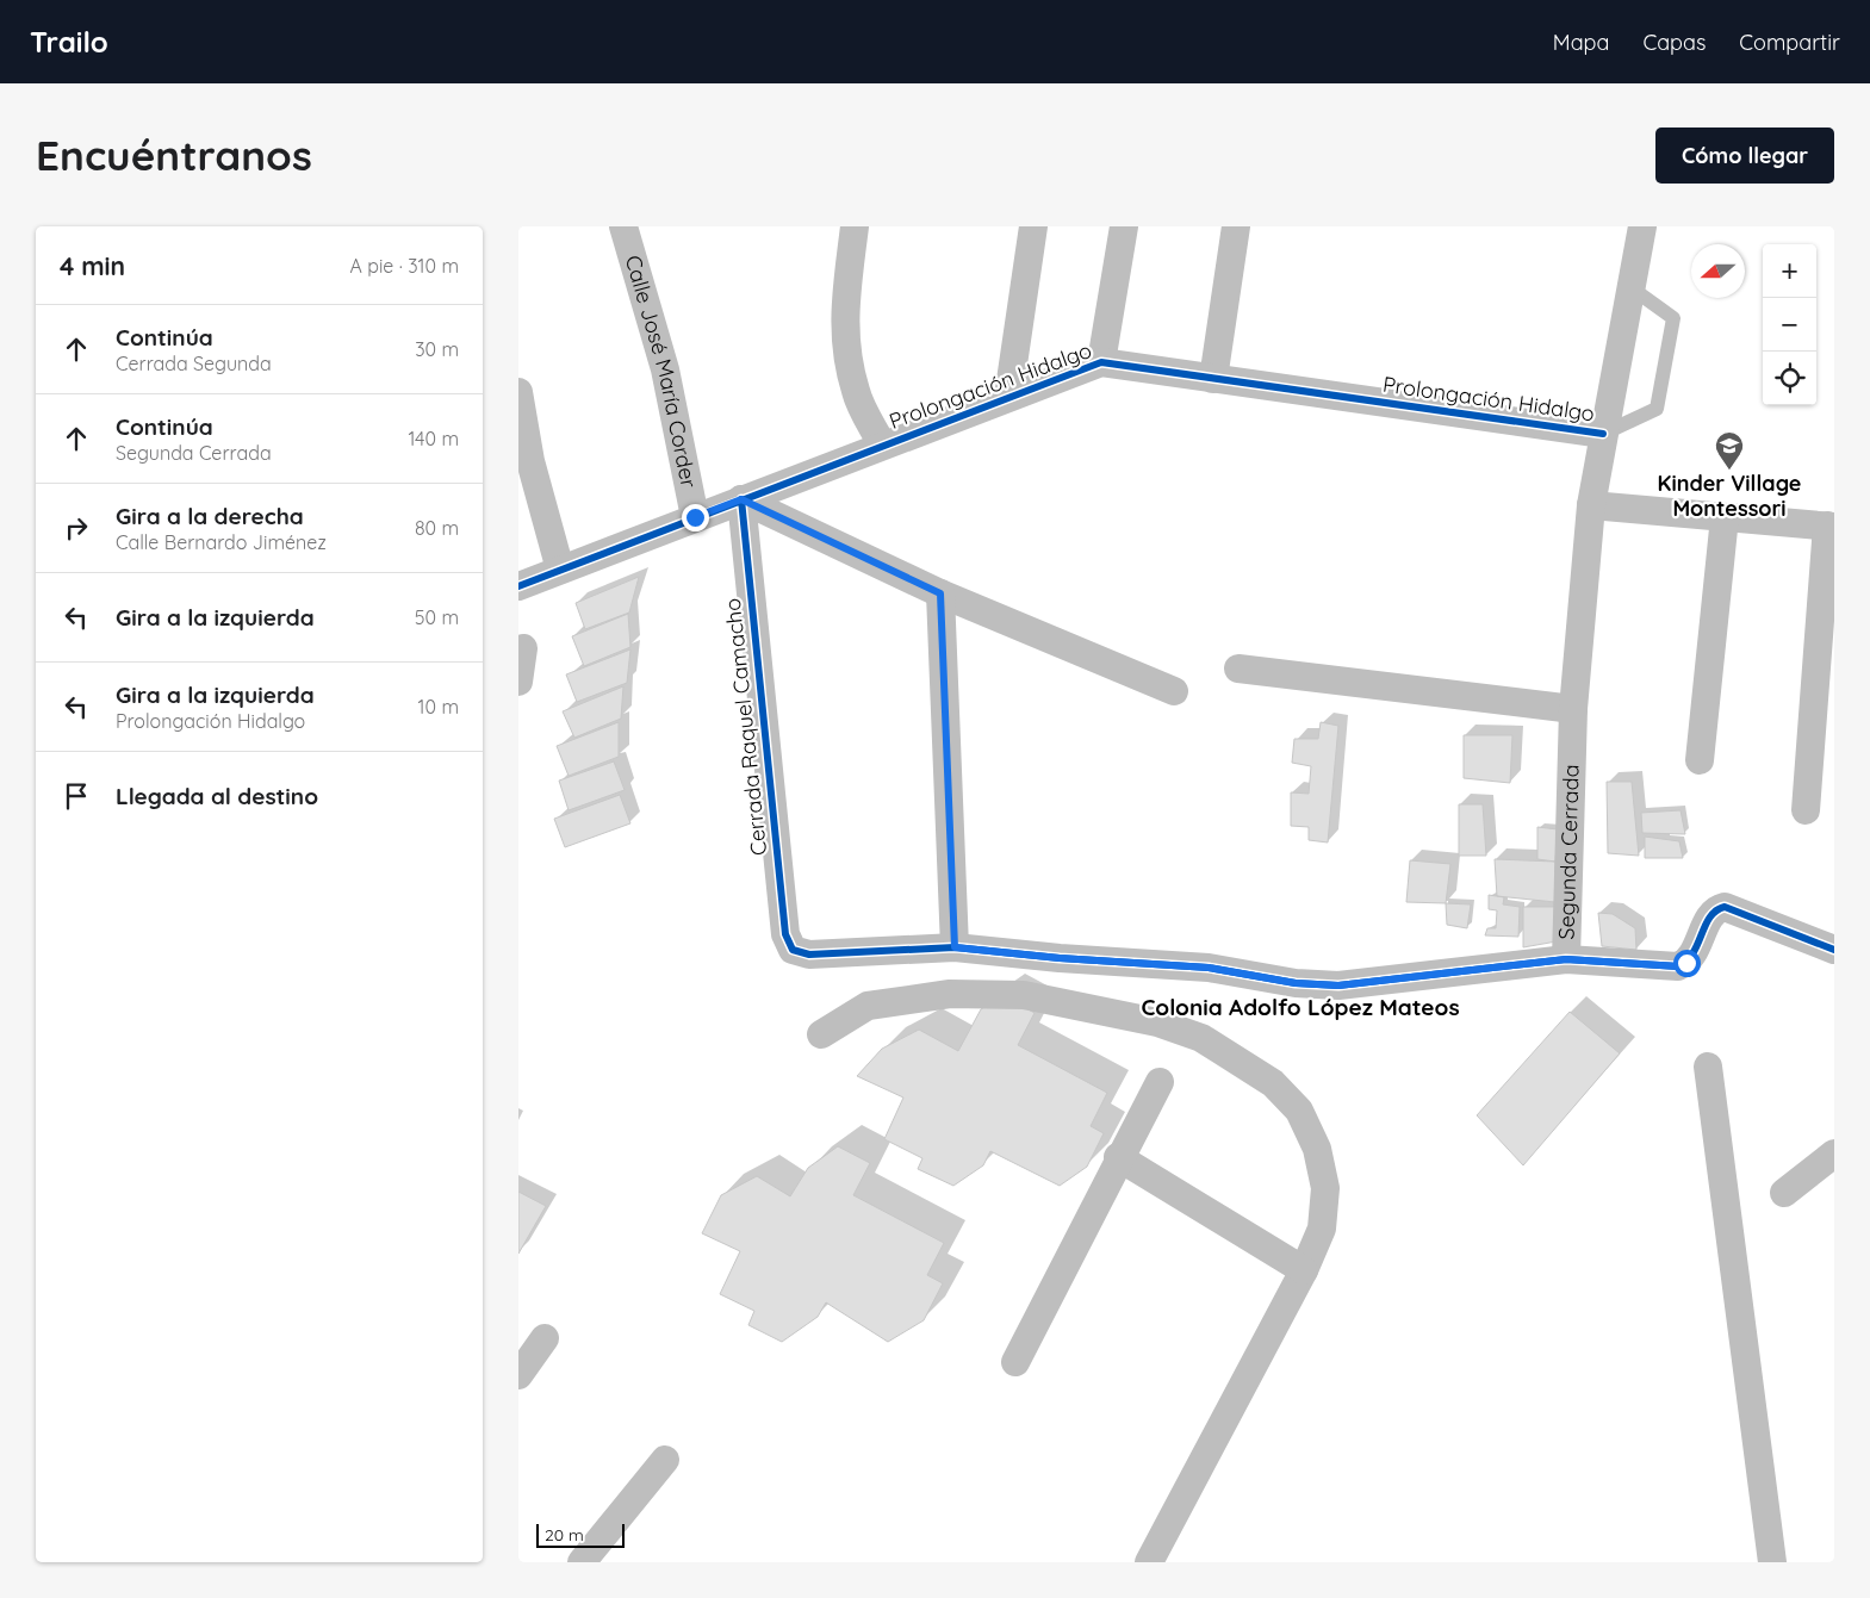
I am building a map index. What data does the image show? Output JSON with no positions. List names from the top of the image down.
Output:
{
  "streets": {
    "street": [
      "Calle José María Corder",
      "Prolongación Hidalgo",
      "Cerrada Raquel Camacho",
      "Segunda Cerrada"
    ]
  },
  "crossings": [
    ["Calle José María Corder", "Prolongación Hidalgo"],
    ["Prolongación Hidalgo", "Cerrada Raquel Camacho"],
    ["Prolongación Hidalgo", "Segunda Cerrada"],
    ["Cerrada Raquel Camacho", "Segunda Cerrada"]
  ],
  "districts": ["Colonia Adolfo López Mateos"],
  "places": {
    "school or university": ["Kinder Village Montessori"]
  },
  "scale_bar": "20 m",
  "north": "left",
  "page": {
    "header": "Trailo",
    "nav": ["Mapa", "Capas", "Compartir"],
    "buttons": "Cómo llegar",
    "title": "Encuéntranos",
    "heading": ["4 min", "A pie · 310 m"],
    "map_buttons": ["+", "−"],
    "list": [
      ["Continúa", "Cerrada Segunda", "30 m"],
      ["Continúa", "Segunda Cerrada", "140 m"],
      ["Gira a la derecha", "Calle Bernardo Jiménez", "80 m"],
      ["Gira a la izquierda", "50 m"],
      ["Gira a la izquierda", "Prolongación Hidalgo", "10 m"],
      "Llegada al destino"
    ],
    "scale": "20 m"
  }
}
